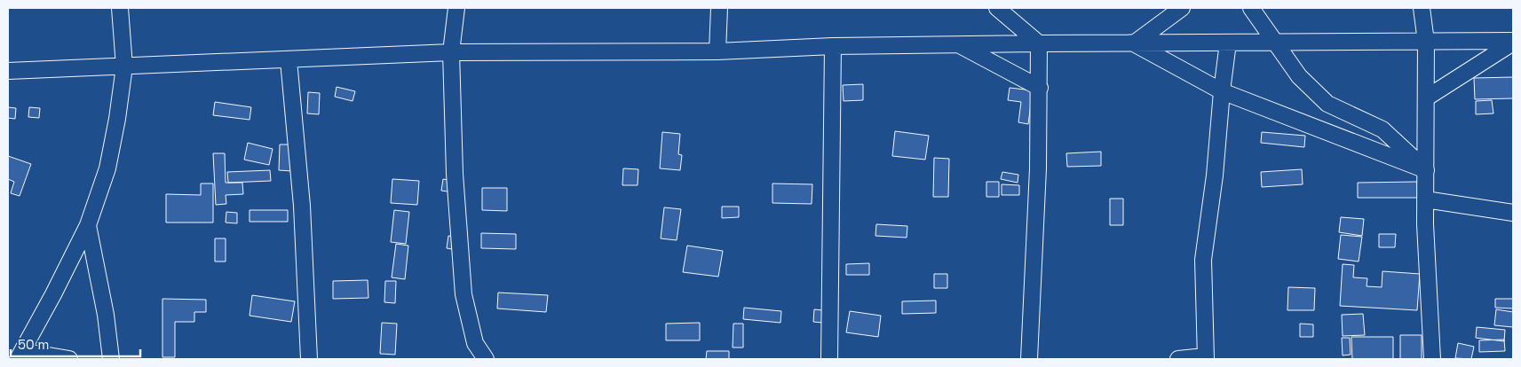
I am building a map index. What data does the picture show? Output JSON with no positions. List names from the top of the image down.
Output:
{
  "scale_bar": "50 m"
}
